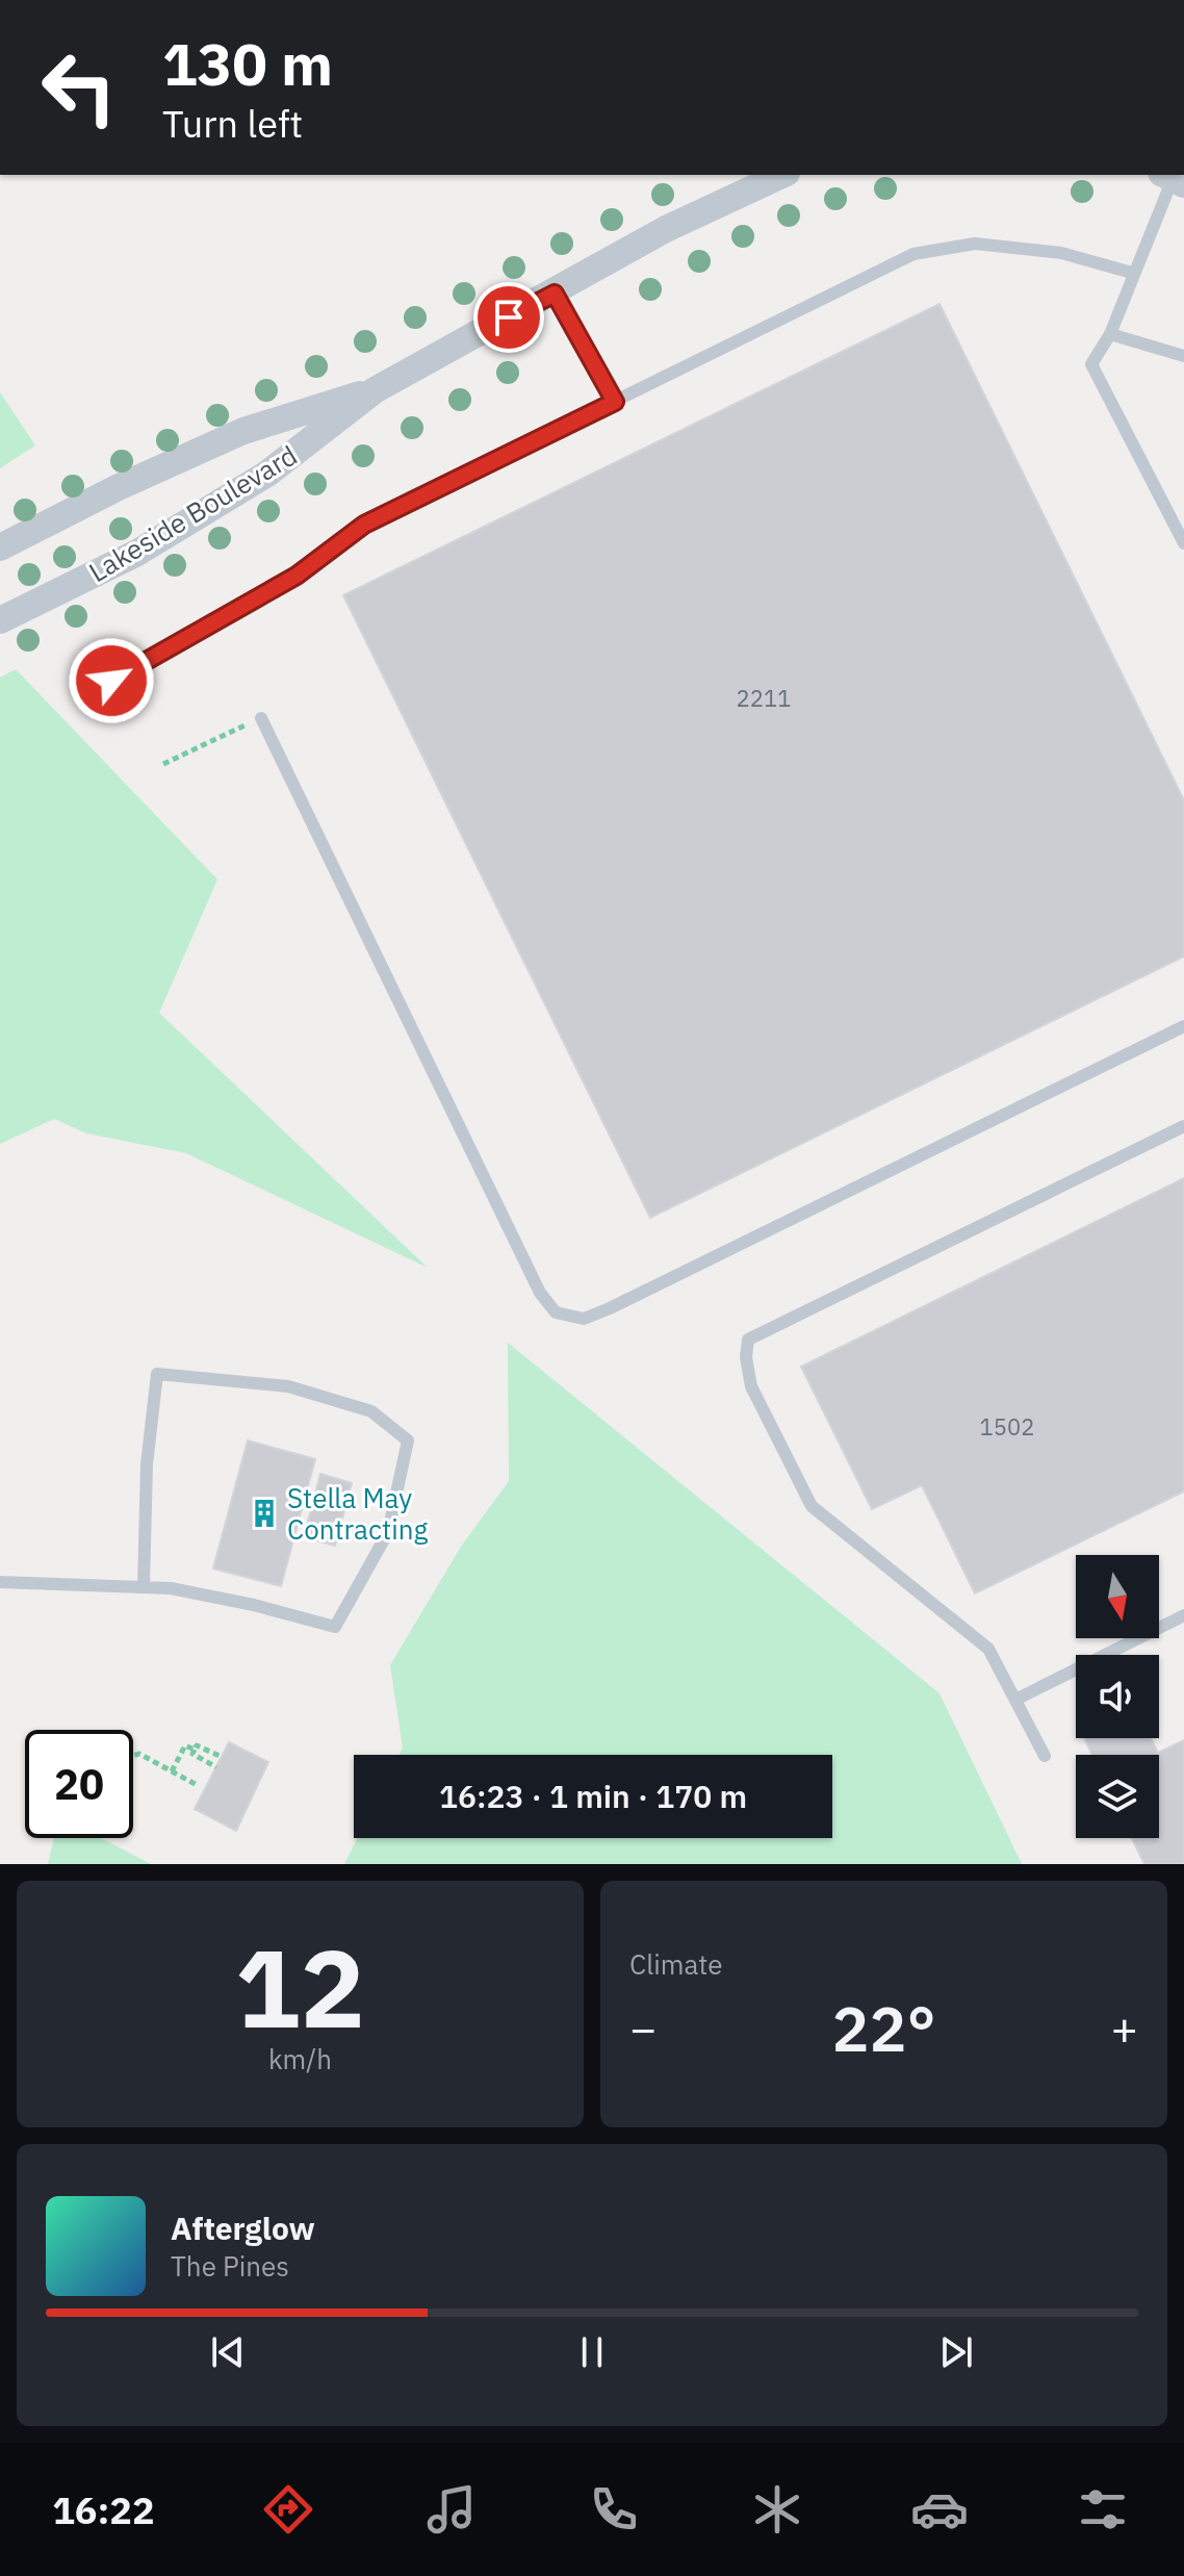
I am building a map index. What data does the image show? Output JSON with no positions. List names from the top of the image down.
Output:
{
  "streets": {
    "street": ["Lakeside Boulevard"]
  },
  "places": {
    "building": ["Stella May Contracting"]
  },
  "house_numbers": ["2211", "1502"],
  "north": "bottom",
  "page": {
    "turn": ["130 m", "Turn left"],
    "limit": "20",
    "trip": "16:23 · 1 min · 170 m",
    "tile": [
      ["12", "km/h"],
      "Climate"
    ],
    "heat": ["−", "22°", "+"],
    "song": ["Afterglow", "The Pines"],
    "tabs": "16:22"
  }
}
